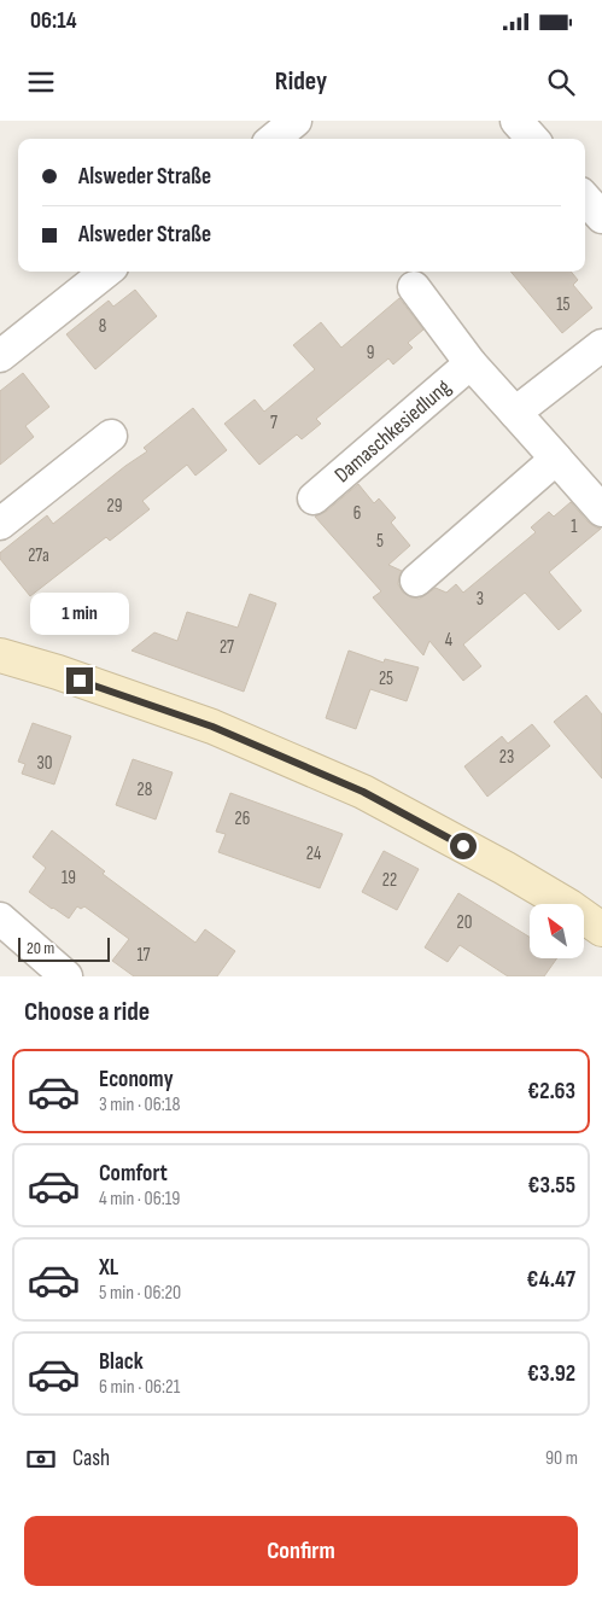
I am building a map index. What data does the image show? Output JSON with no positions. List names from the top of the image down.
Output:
{
  "streets": {
    "street": ["Damaschkesiedlung"]
  },
  "house_numbers": [
    "15",
    "8",
    "9",
    "7",
    "29",
    "6",
    "1",
    "5",
    "27a",
    "3",
    "4",
    "27",
    "25",
    "23",
    "30",
    "28",
    "26",
    "24",
    "19",
    "22",
    "20",
    "17"
  ],
  "scale_bar": "20 m",
  "north": "top left",
  "page": {
    "status": "06:14",
    "header": "Ridey",
    "banner": ["Alsweder Straße", "Alsweder Straße"],
    "bubble": "1 min",
    "scale": "20 m",
    "heading": "Choose a ride",
    "list": [
      {
        "name": "Economy",
        "note": "3 min · 06:18",
        "value": "€2.63"
      },
      {
        "name": "Comfort",
        "note": "4 min · 06:19",
        "value": "€3.55"
      },
      {
        "name": "XL",
        "note": "5 min · 06:20",
        "value": "€4.47"
      },
      {
        "name": "Black",
        "note": "6 min · 06:21",
        "value": "€3.92"
      }
    ],
    "pay": ["Cash", "90 m"],
    "buttons": "Confirm"
  }
}
